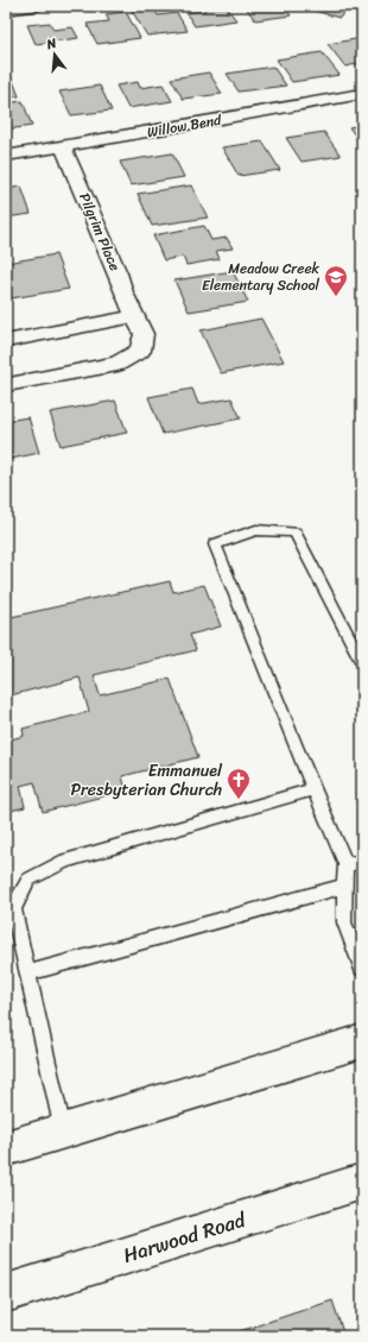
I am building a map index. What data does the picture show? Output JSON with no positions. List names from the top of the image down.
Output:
{
  "streets": {
    "street": ["Willow Bend", "Pilgrim Place", "Harwood Road"]
  },
  "crossings": [
    ["Willow Bend", "Pilgrim Place"]
  ],
  "places": {
    "school or university": ["Meadow Creek Elementary School"],
    "church": ["Emmanuel Presbyterian Church"]
  },
  "north": "top"
}
